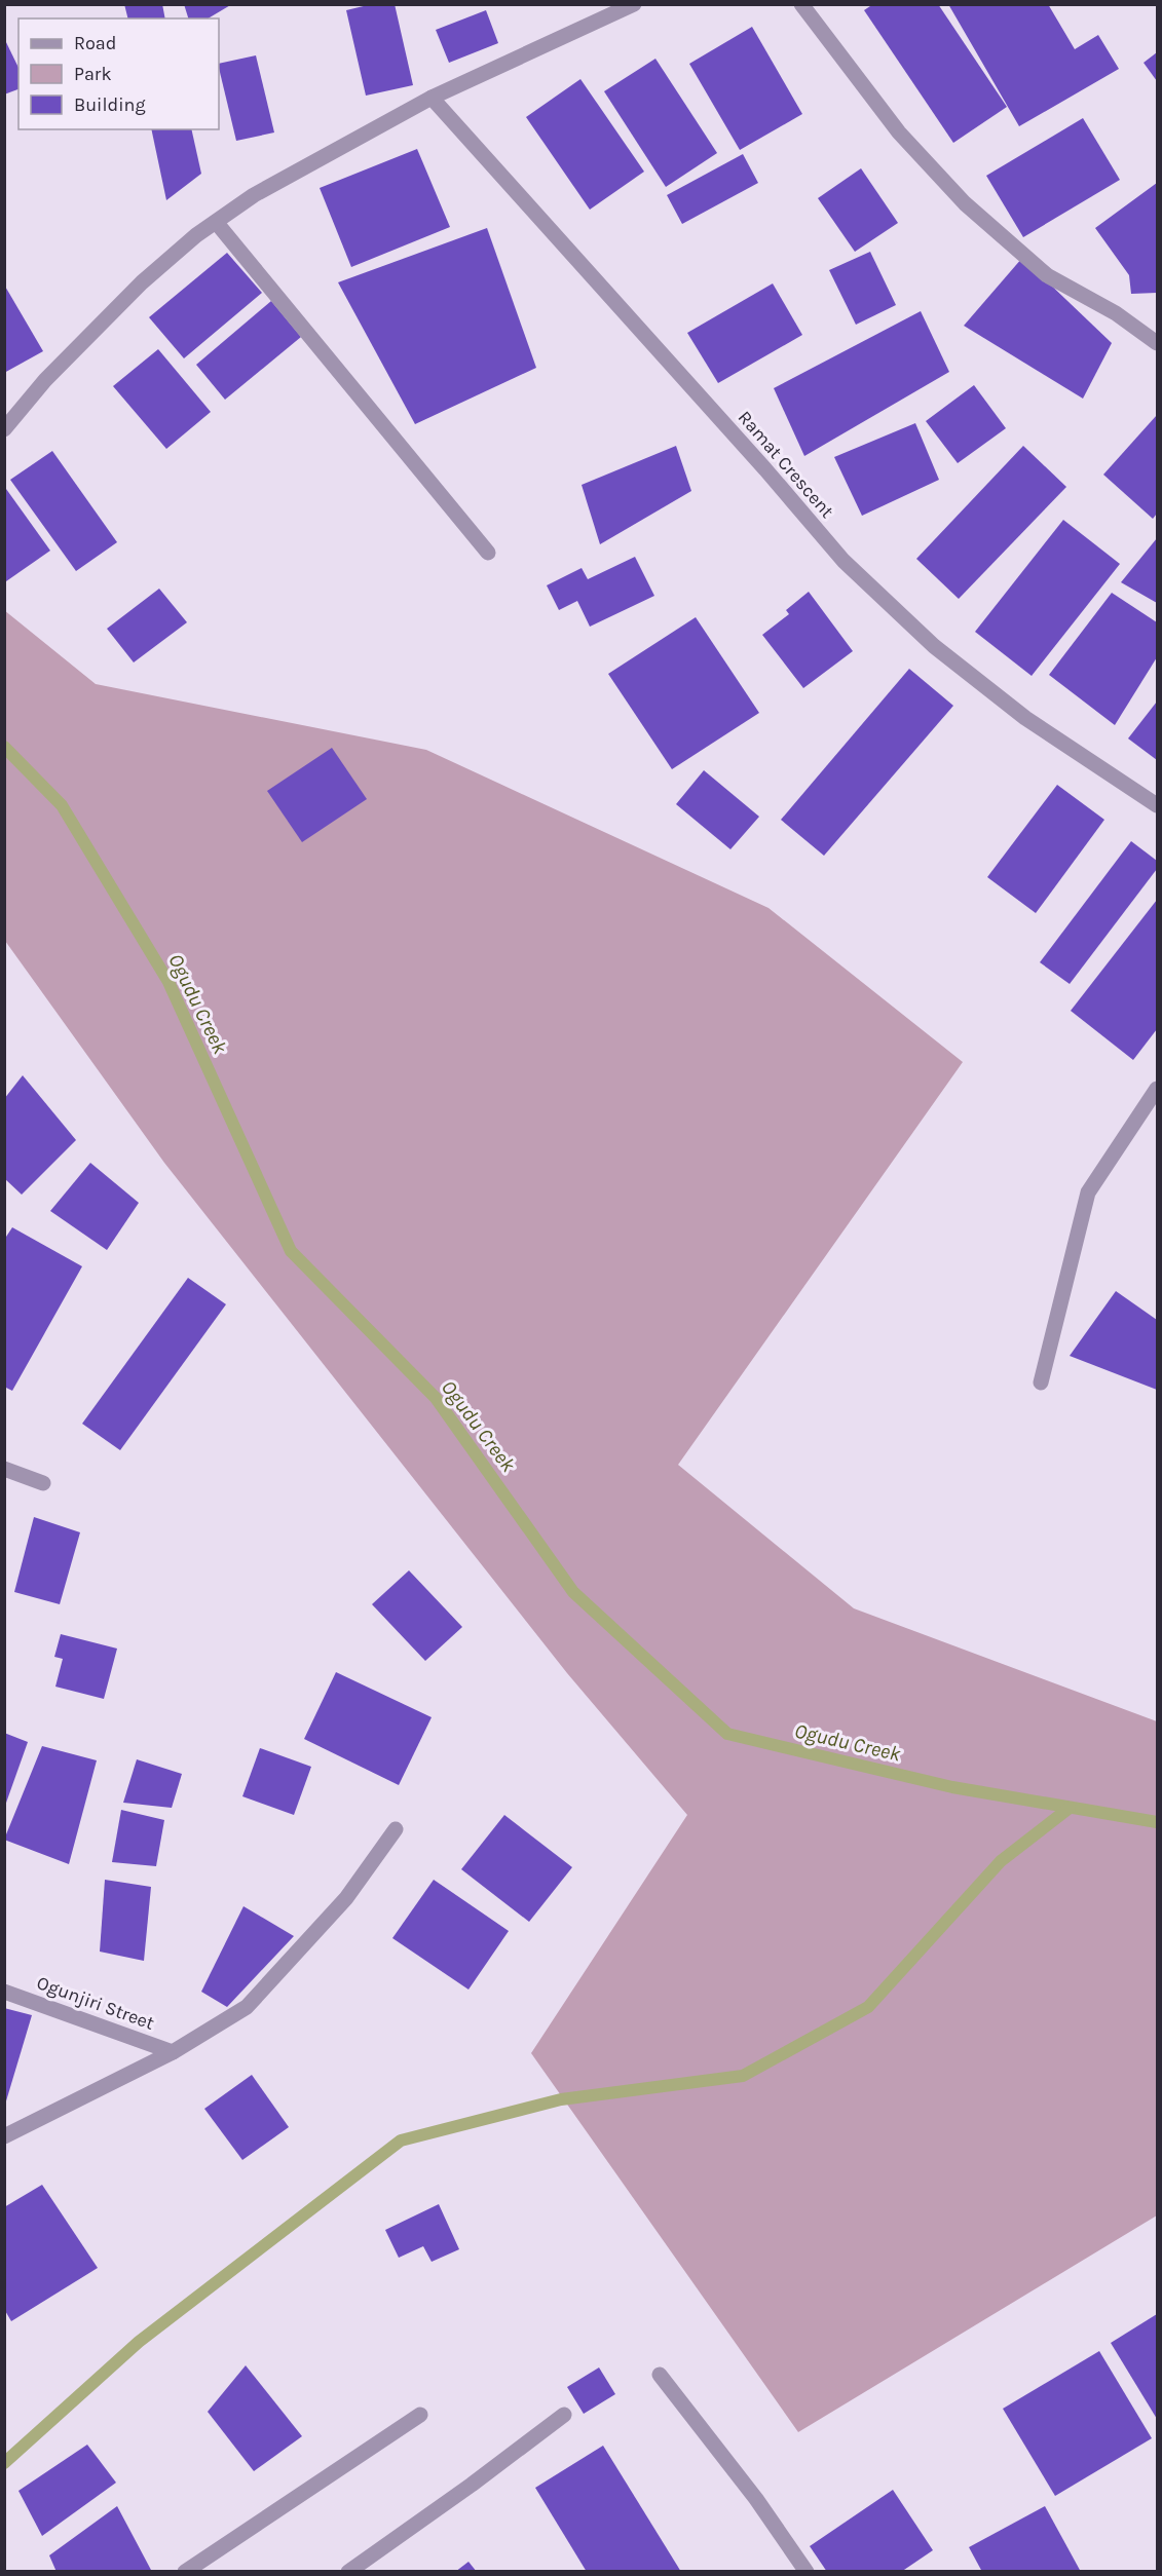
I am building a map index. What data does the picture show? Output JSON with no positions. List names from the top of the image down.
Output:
{
  "streets": {
    "street": ["Ramat Crescent", "Ogunjiri Street"]
  },
  "water": ["Ogudu Creek"],
  "legend": ["Road", "Park", "Building"]
}
